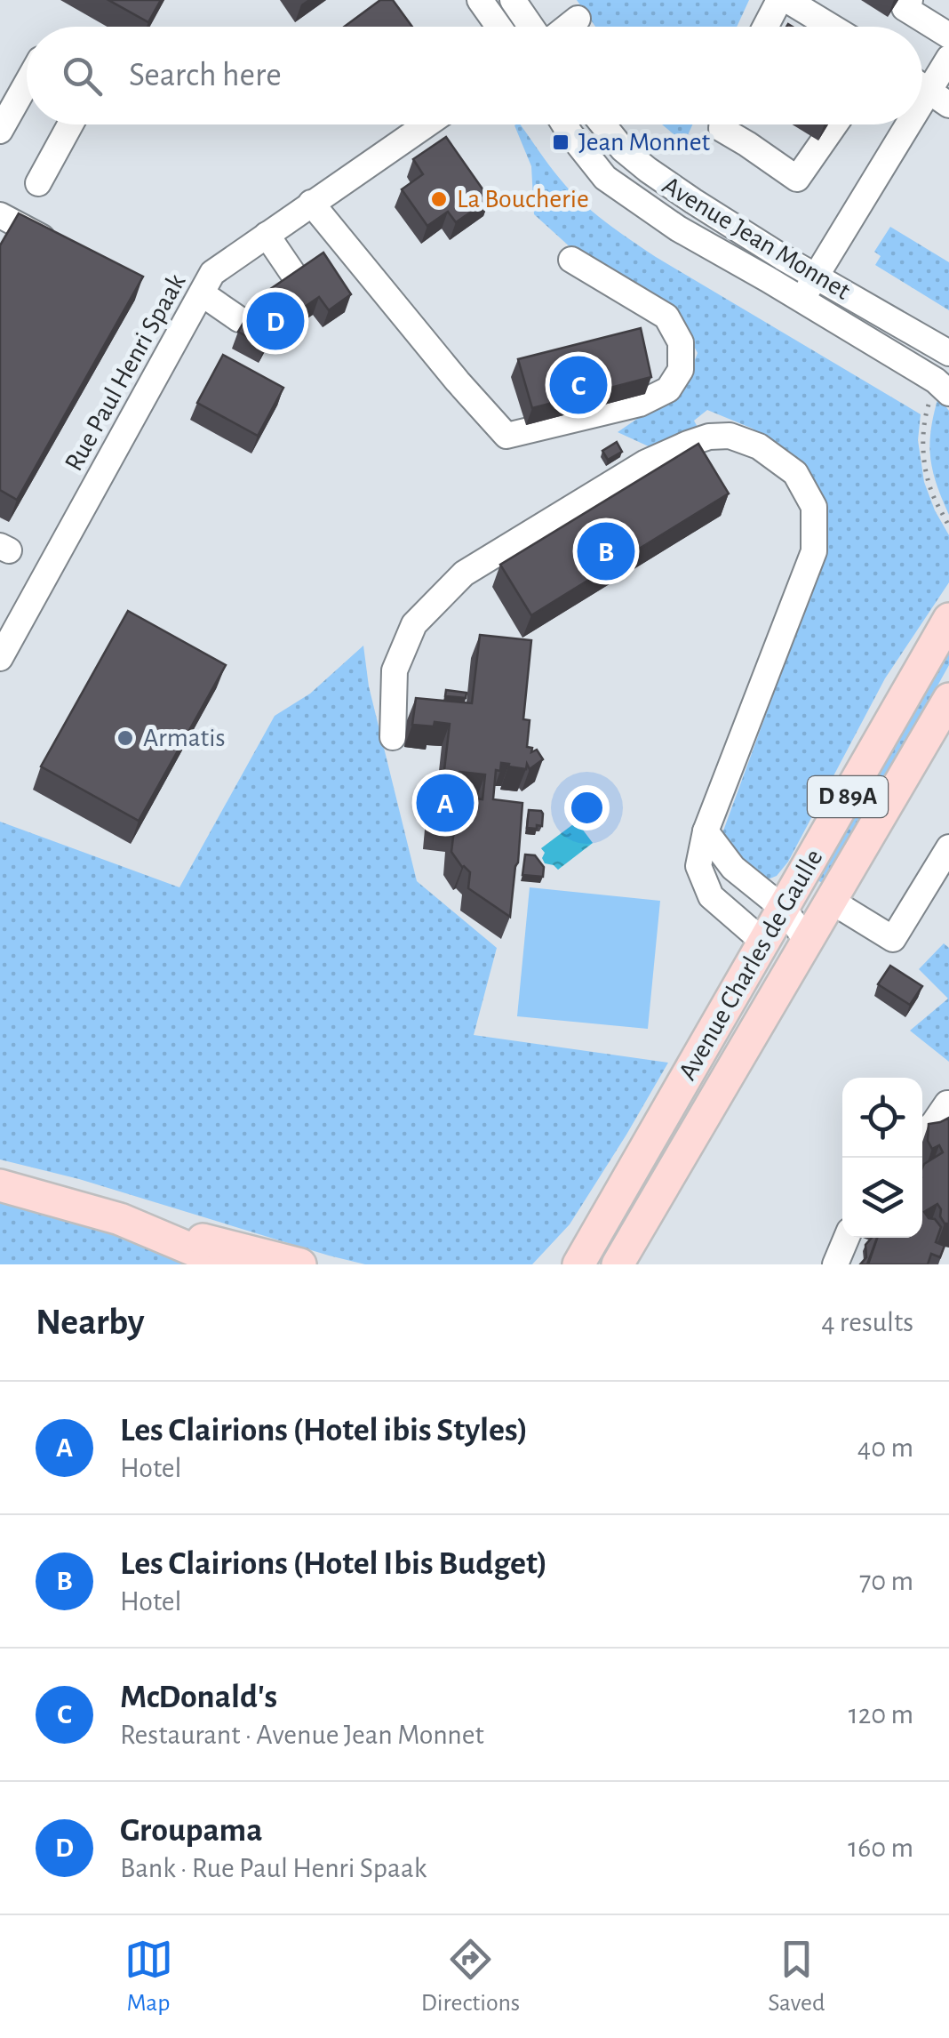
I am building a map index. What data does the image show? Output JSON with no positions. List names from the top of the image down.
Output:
{
  "streets": {
    "main road": ["D 89A", "Avenue Charles de Gaulle"],
    "street": ["Avenue Jean Monnet", "Rue Paul Henri Spaak"]
  },
  "places": {
    "transit": ["Jean Monnet"],
    "other": ["La Boucherie", "Armatis"]
  },
  "page": {
    "search": "Search here",
    "pins": [
      "D",
      "C",
      "B",
      "A"
    ],
    "heading": ["Nearby", "4 results"],
    "list": [
      {
        "mark": "A",
        "name": "Les Clairions (Hotel ibis Styles)",
        "note": "Hotel",
        "value": "40 m"
      },
      {
        "mark": "B",
        "name": "Les Clairions (Hotel Ibis Budget)",
        "note": "Hotel",
        "value": "70 m"
      },
      {
        "mark": "C",
        "name": "McDonald's",
        "note": "Restaurant · Avenue Jean Monnet",
        "value": "120 m"
      },
      {
        "mark": "D",
        "name": "Groupama",
        "note": "Bank · Rue Paul Henri Spaak",
        "value": "160 m"
      }
    ],
    "nav": ["Map", "Directions", "Saved"]
  }
}
